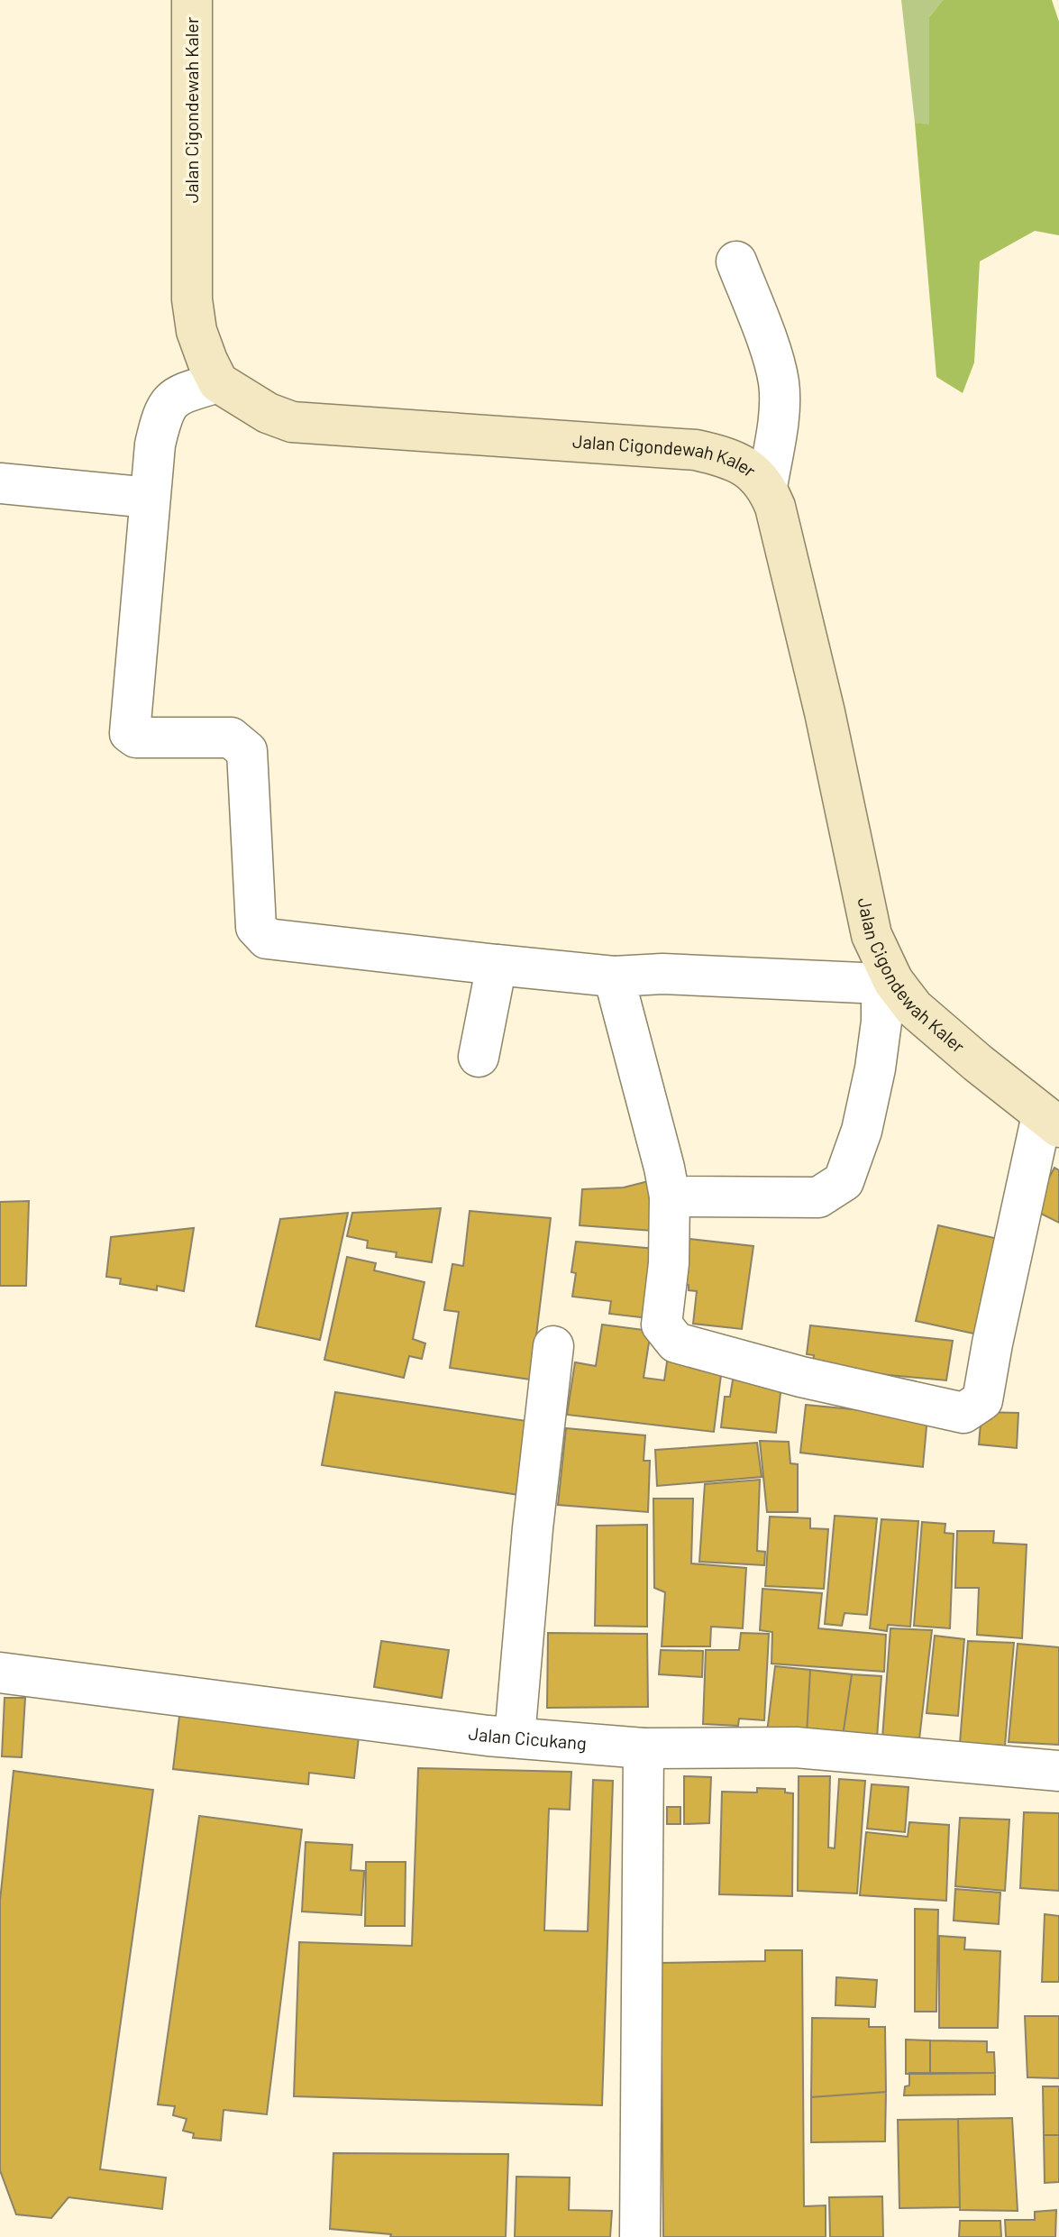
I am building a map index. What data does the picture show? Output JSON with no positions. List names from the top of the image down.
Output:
{
  "streets": {
    "main road": ["Jalan Cigondewah Kaler"],
    "street": ["Jalan Cicukang"]
  }
}
